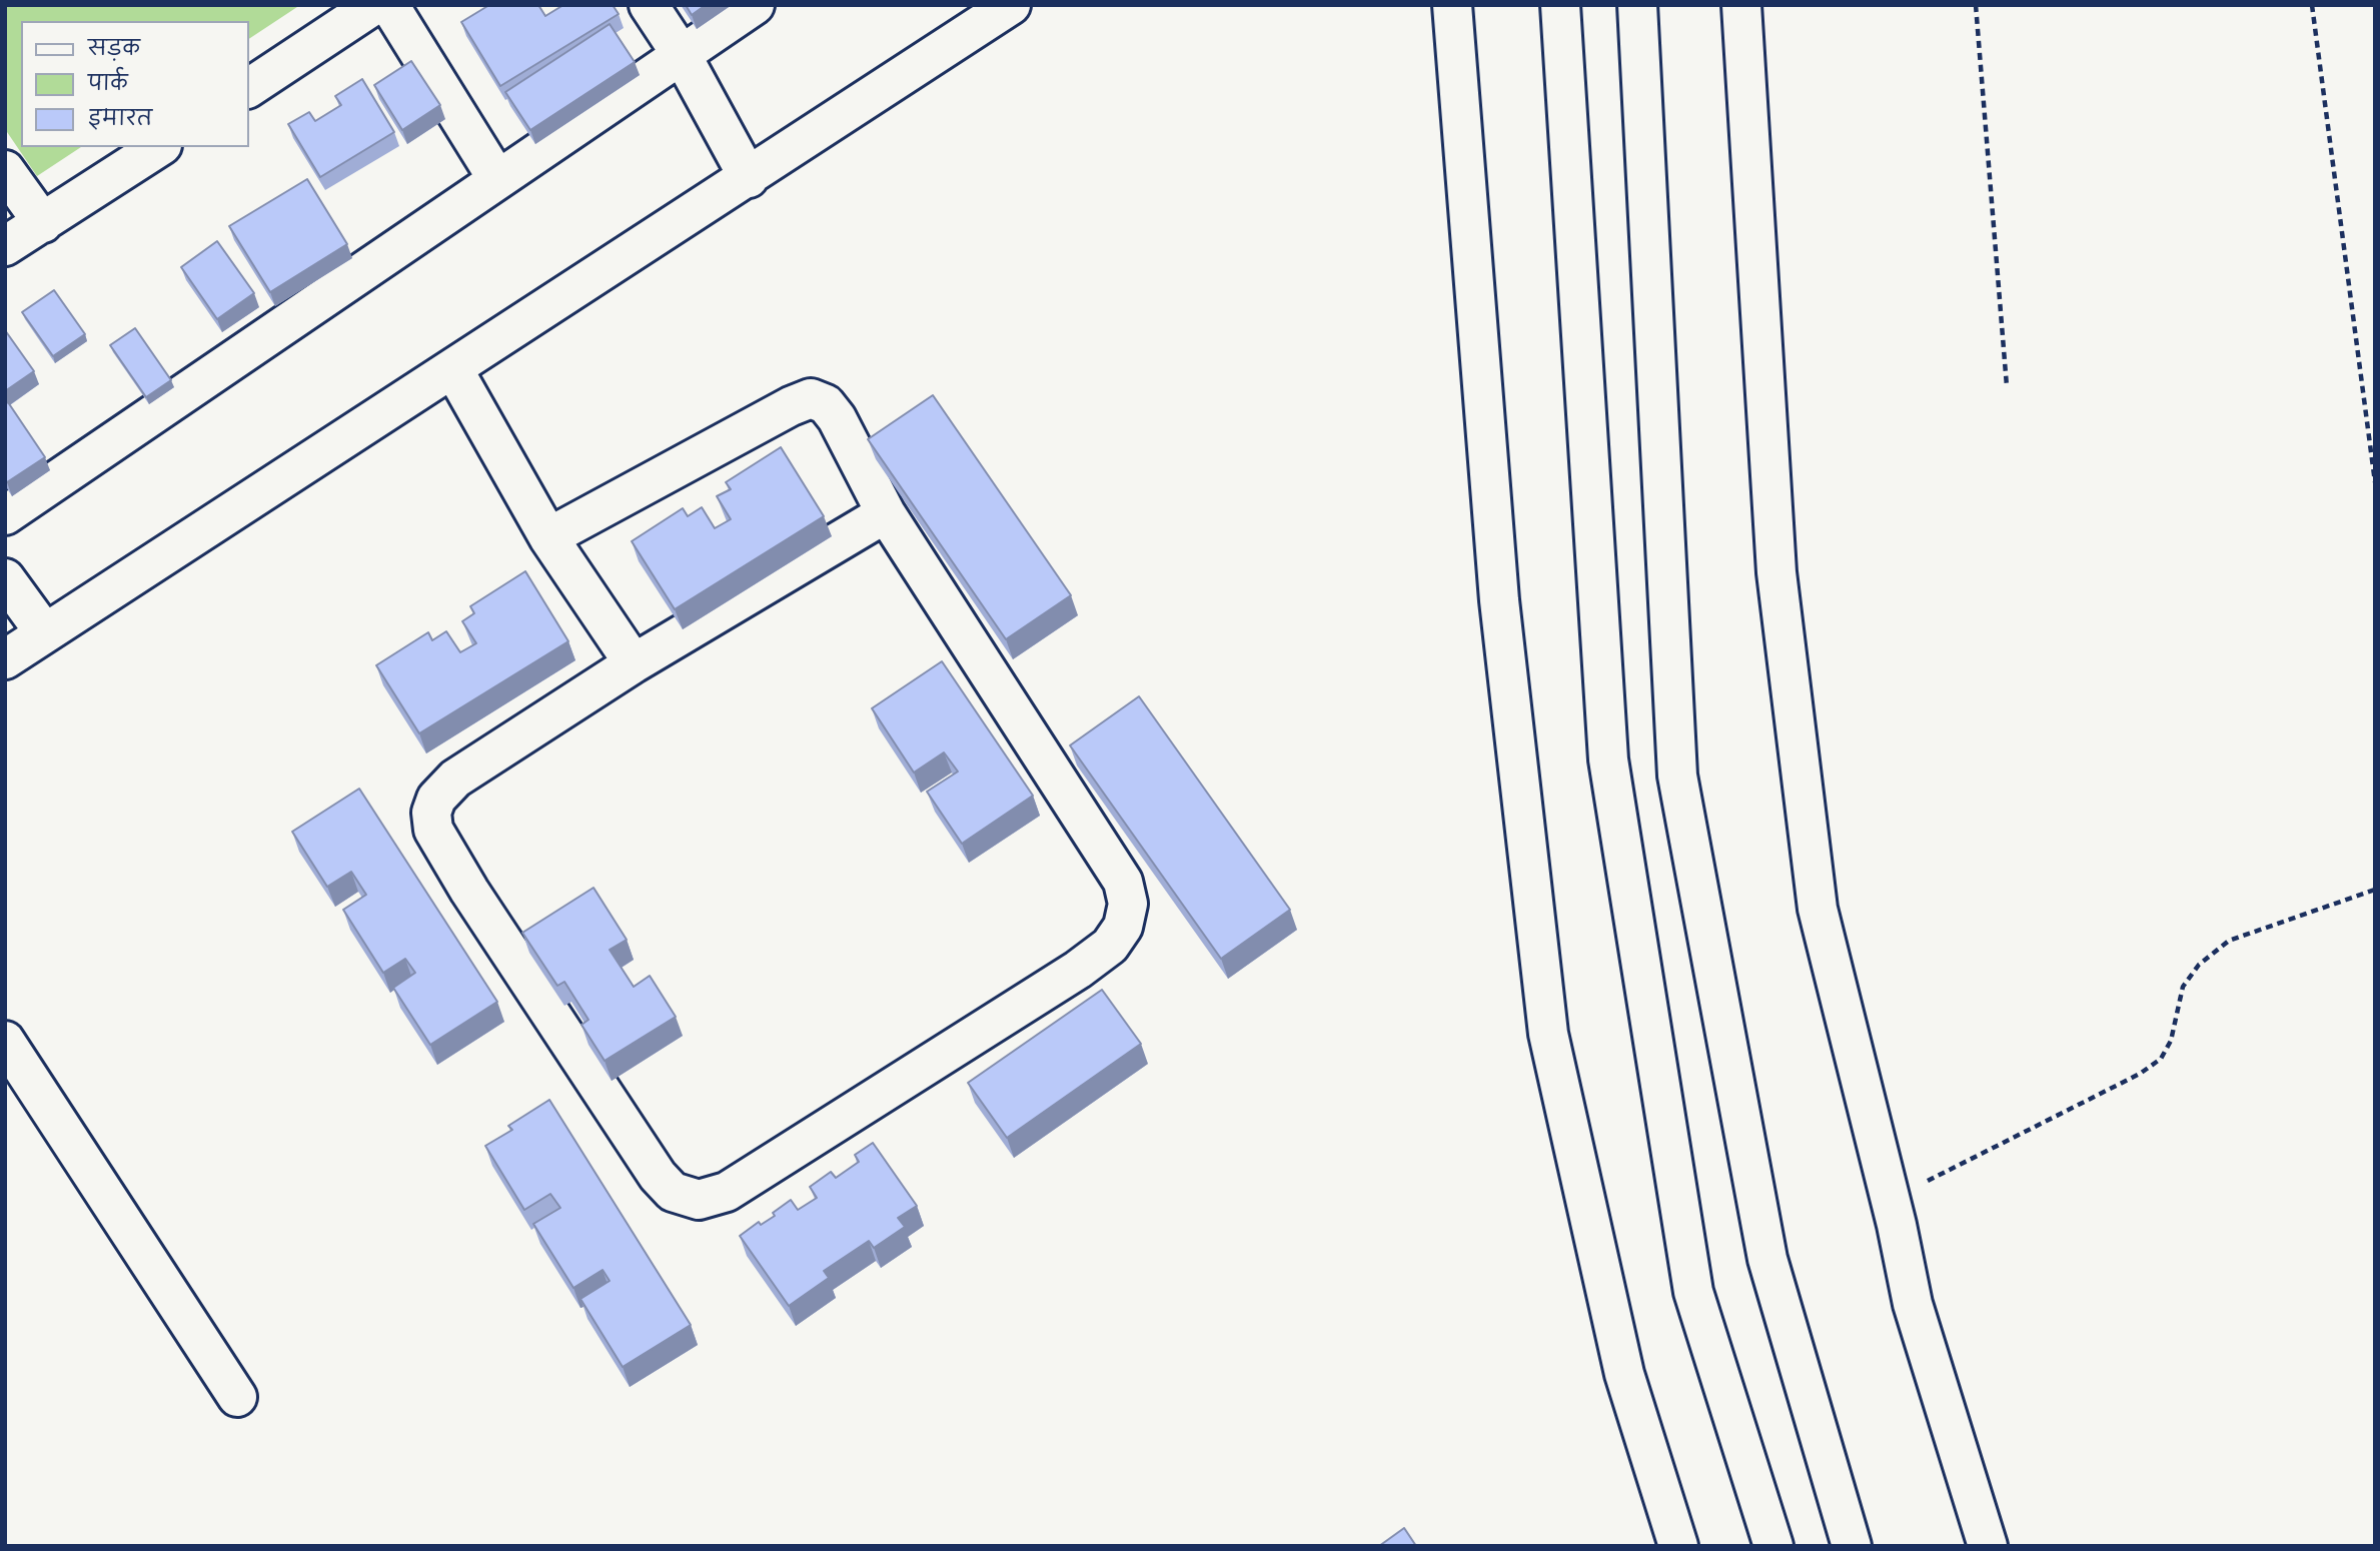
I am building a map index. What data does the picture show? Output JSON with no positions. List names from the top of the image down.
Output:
{
  "legend": ["सड़क", "पार्क", "इमारत"]
}
